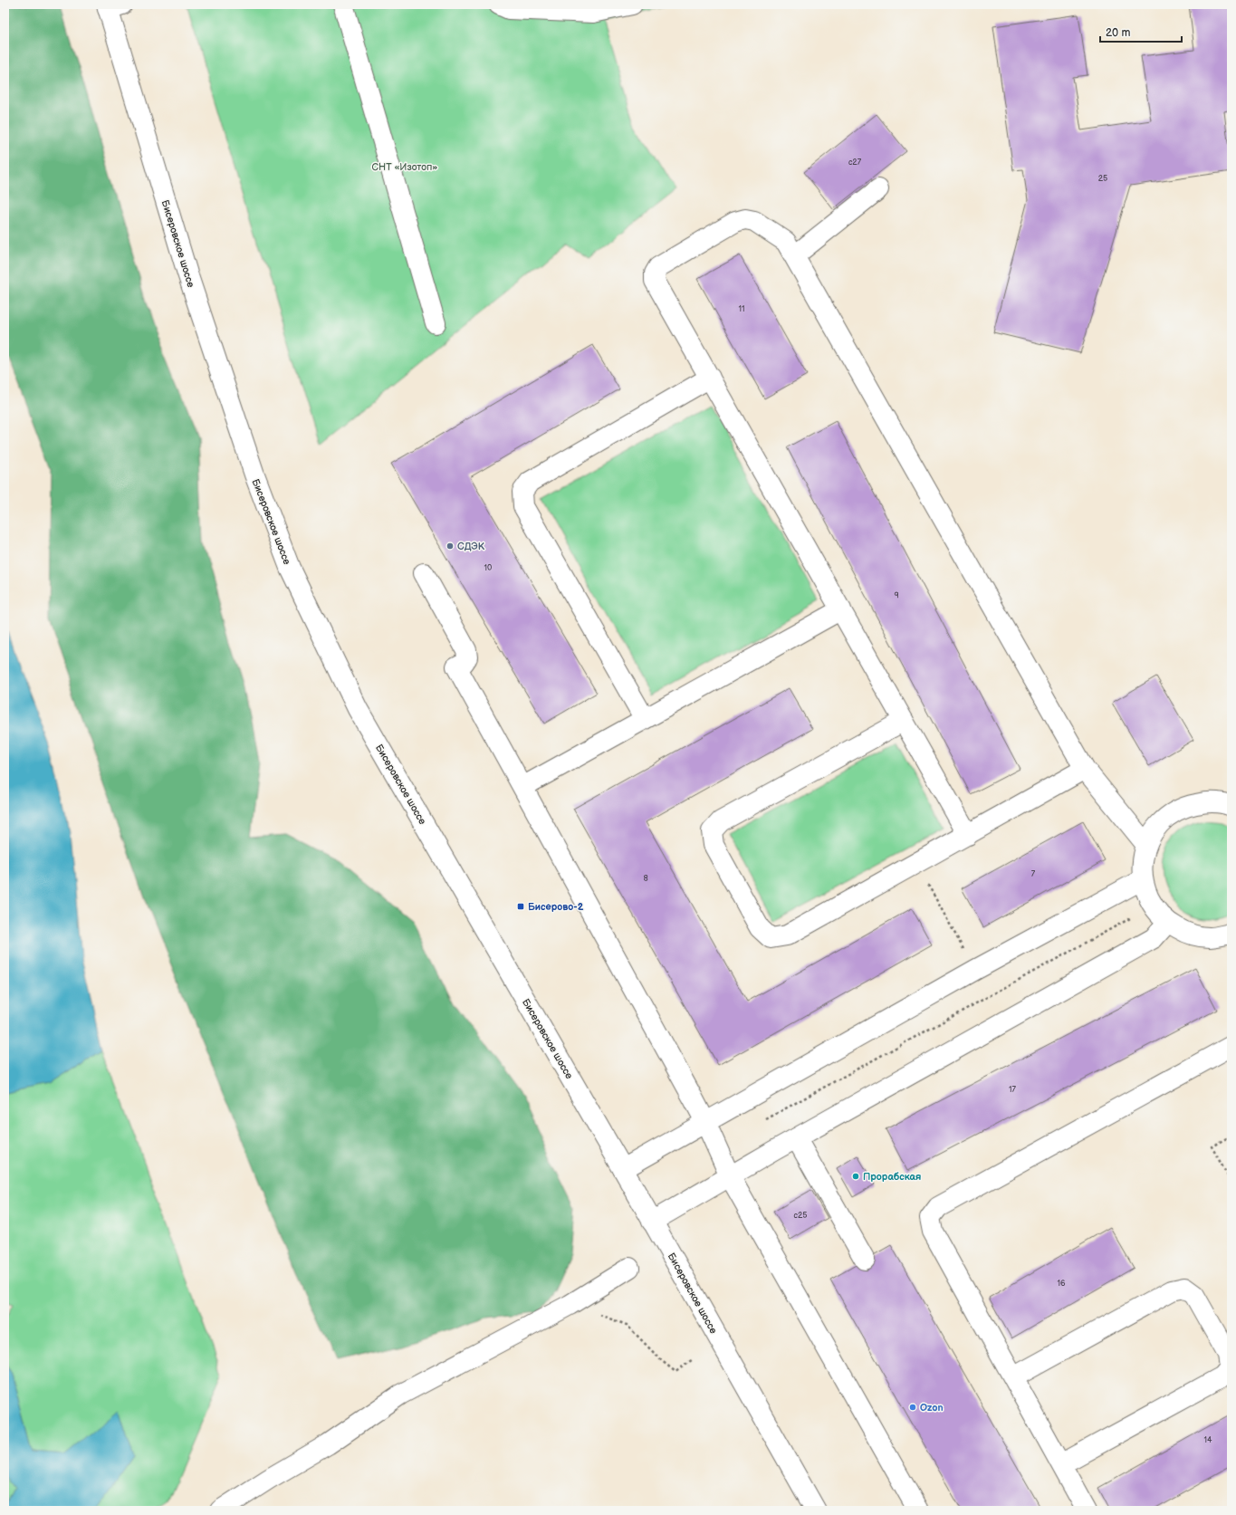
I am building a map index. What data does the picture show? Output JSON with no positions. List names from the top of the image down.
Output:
{
  "streets": {
    "main road": ["Бисеровское шоссе"]
  },
  "parks": ["СНТ «Изотоп»"],
  "places": {
    "other": ["СДЭК", "Прорабская", "Ozon"],
    "transit": ["Бисерово-2"]
  },
  "house_numbers": [
    "с27",
    "25",
    "11",
    "10",
    "9",
    "7",
    "8",
    "17",
    "с25",
    "16",
    "14"
  ],
  "scale_bar": "20 m"
}
